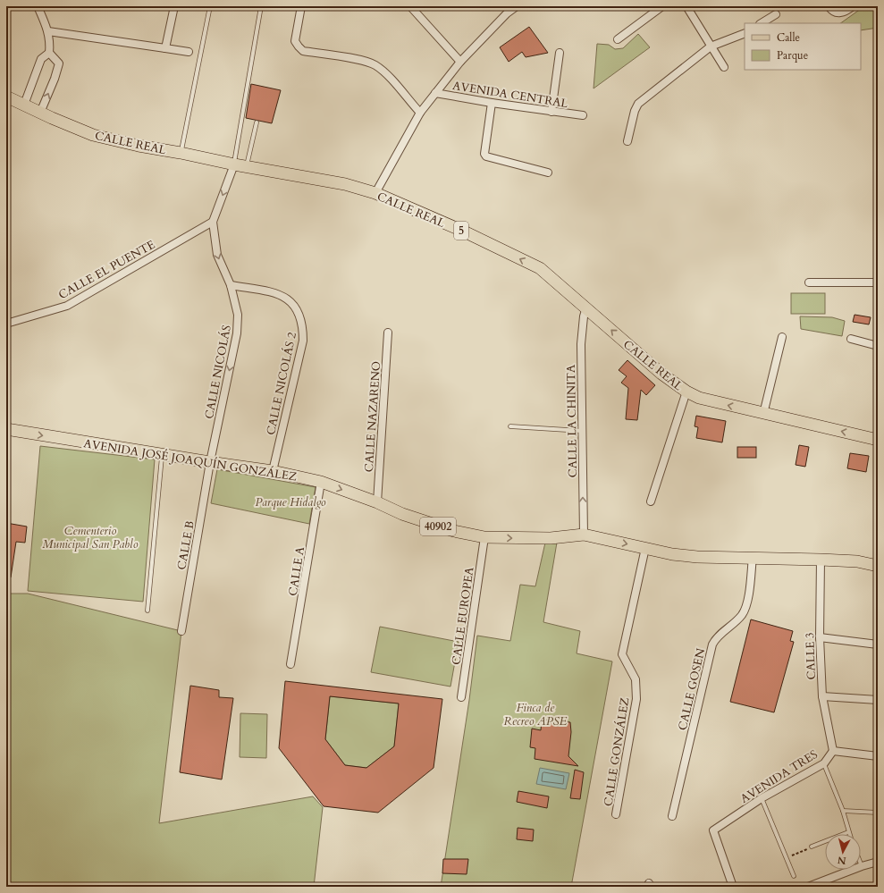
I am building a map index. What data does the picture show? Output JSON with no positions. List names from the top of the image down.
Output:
{
  "streets": {
    "main road": [
      "CALLE REAL",
      "5",
      "AVENIDA JOSÉ JOAQUÍN GONZÁLEZ",
      "40902"
    ],
    "street": [
      "AVENIDA CENTRAL",
      "CALLE EL PUENTE",
      "CALLE NICOLÁS",
      "CALLE NICOLÁS 2",
      "CALLE NAZARENO",
      "CALLE LA CHINITA",
      "CALLE B",
      "CALLE A",
      "CALLE EUROPEA",
      "CALLE 3",
      "CALLE GOSEN",
      "CALLE GONZÁLEZ",
      "AVENIDA TRES"
    ]
  },
  "crossings": [
    ["CALLE REAL", "CALLE NICOLÁS"],
    ["CALLE REAL", "CALLE LA CHINITA"],
    ["CALLE EL PUENTE", "CALLE NICOLÁS"],
    ["CALLE NICOLÁS", "CALLE NICOLÁS 2"],
    ["CALLE NICOLÁS", "AVENIDA JOSÉ JOAQUÍN GONZÁLEZ"],
    ["CALLE NICOLÁS", "CALLE B"],
    ["CALLE NICOLÁS 2", "AVENIDA JOSÉ JOAQUÍN GONZÁLEZ"],
    ["CALLE NAZARENO", "AVENIDA JOSÉ JOAQUÍN GONZÁLEZ"],
    ["CALLE LA CHINITA", "AVENIDA JOSÉ JOAQUÍN GONZÁLEZ"],
    ["AVENIDA JOSÉ JOAQUÍN GONZÁLEZ", "CALLE B"],
    ["AVENIDA JOSÉ JOAQUÍN GONZÁLEZ", "CALLE A"],
    ["AVENIDA JOSÉ JOAQUÍN GONZÁLEZ", "CALLE EUROPEA"],
    ["AVENIDA JOSÉ JOAQUÍN GONZÁLEZ", "CALLE 3"],
    ["AVENIDA JOSÉ JOAQUÍN GONZÁLEZ", "CALLE GOSEN"],
    ["AVENIDA JOSÉ JOAQUÍN GONZÁLEZ", "CALLE GONZÁLEZ"],
    ["CALLE 3", "AVENIDA TRES"]
  ],
  "one_way": [
    "CALLE REAL",
    "CALLE NICOLÁS",
    "CALLE LA CHINITA",
    "AVENIDA JOSÉ JOAQUÍN GONZÁLEZ"
  ],
  "parks": ["Parque Hidalgo", "Cementerio Municipal San Pablo", "Finca de Recreo APSE"],
  "legend": ["Calle", "Parque"],
  "north": "bottom"
}
